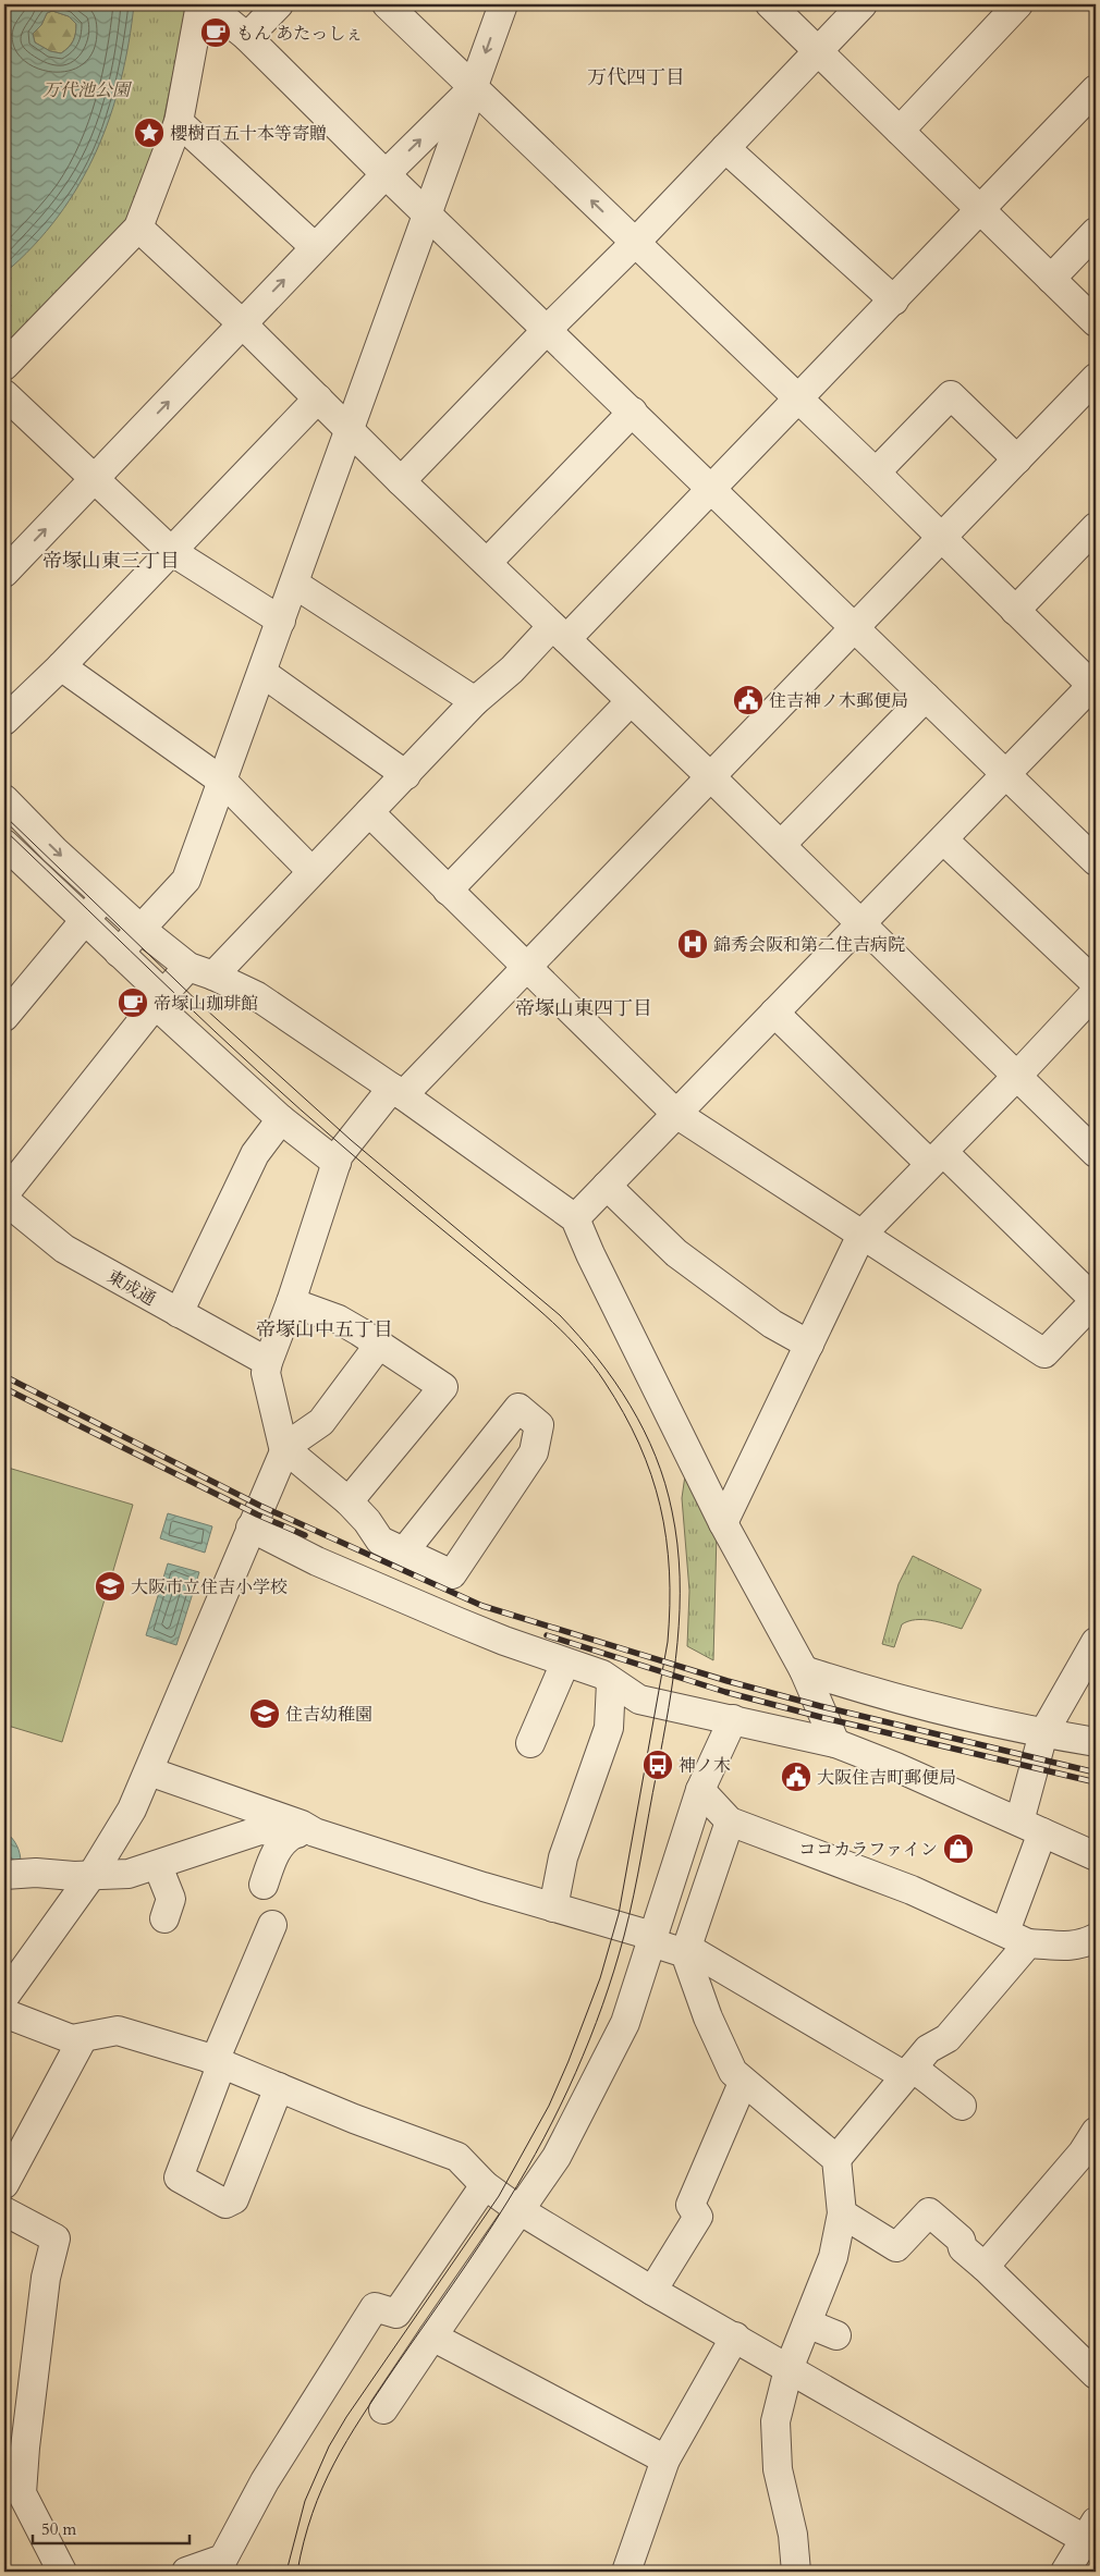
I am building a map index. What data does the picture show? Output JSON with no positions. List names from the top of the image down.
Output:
{
  "streets": {
    "street": ["東成通"]
  },
  "districts": [
    "万代四丁目",
    "帝塚山東三丁目",
    "帝塚山東四丁目",
    "帝塚山中五丁目"
  ],
  "parks": ["万代池公園"],
  "places": {
    "cafe": ["もん あたっしぇ", "帝塚山珈琲館"],
    "place": ["櫻樹百五十本等寄贈"],
    "public building": ["住吉神ノ木郵便局", "大阪住吉町郵便局"],
    "hospital": ["錦秀会阪和第二住吉病院"],
    "school or university": ["大阪市立住吉小学校", "住吉幼稚園"],
    "bus stop": ["神ノ木"],
    "shop": ["ココカラファイン"]
  },
  "scale_bar": "50 m"
}
